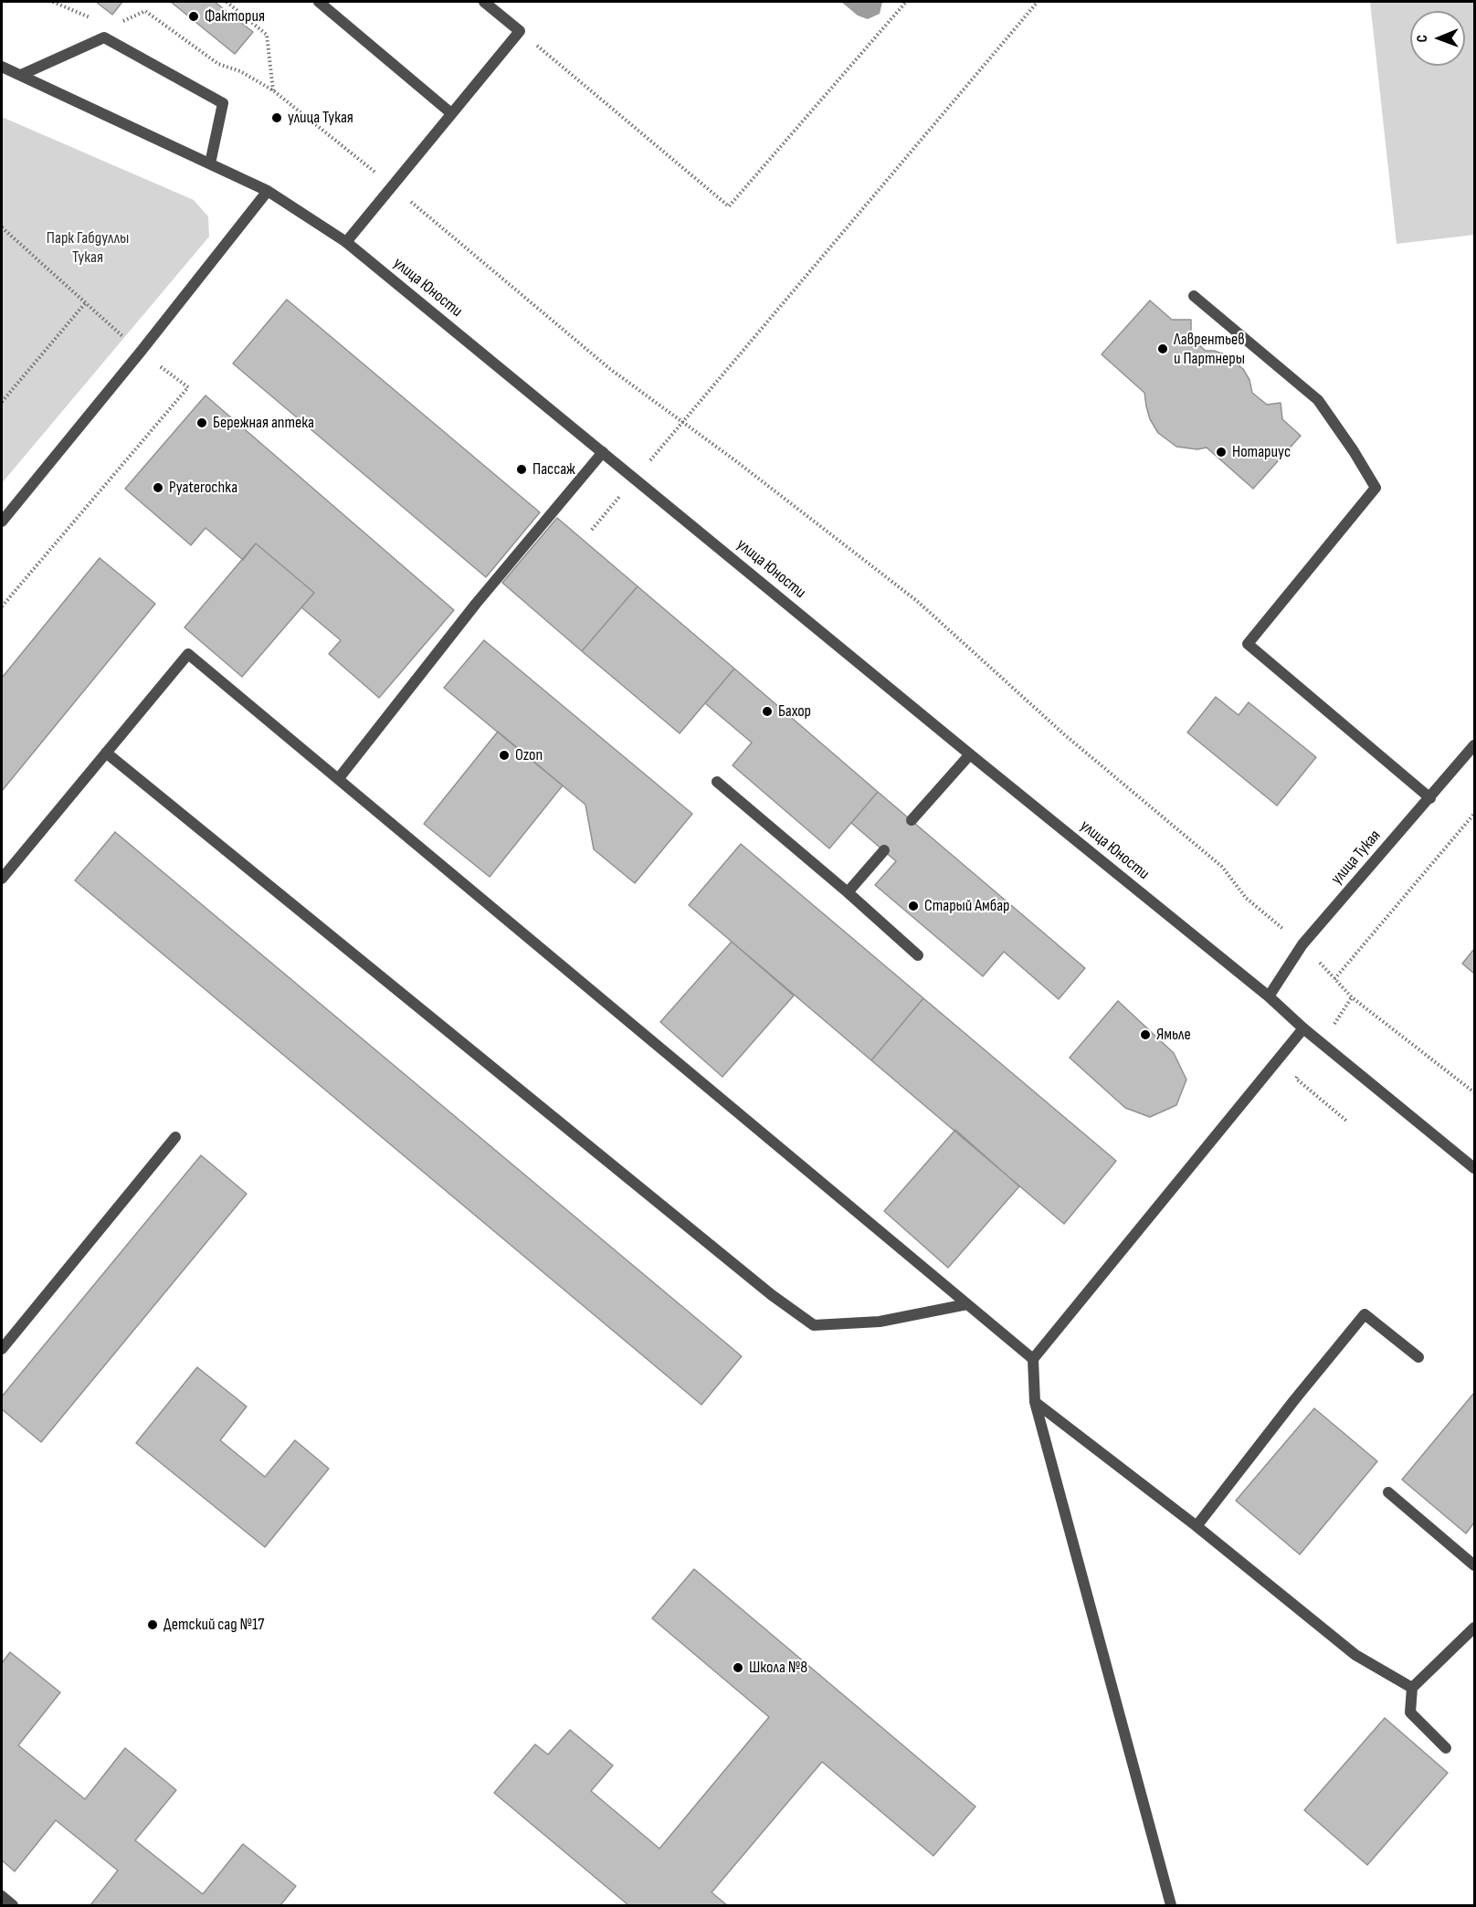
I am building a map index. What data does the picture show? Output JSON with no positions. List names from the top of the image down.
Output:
{
  "streets": {
    "street": ["улица Юности", "улица Тукая"]
  },
  "crossings": [
    ["улица Юности", "улица Тукая"]
  ],
  "parks": ["Парк Габдуллы Тукая"],
  "places": [
    "Фактория",
    "улица Тукая",
    "Лаврентьев и Партнеры",
    "Бережная аптека",
    "Нотариус",
    "Пассаж",
    "Pyaterochka",
    "Бахор",
    "Ozon",
    "Старый Амбар",
    "Ямьле",
    "Детский сад №17",
    "Школа №8"
  ],
  "north": "left"
}
